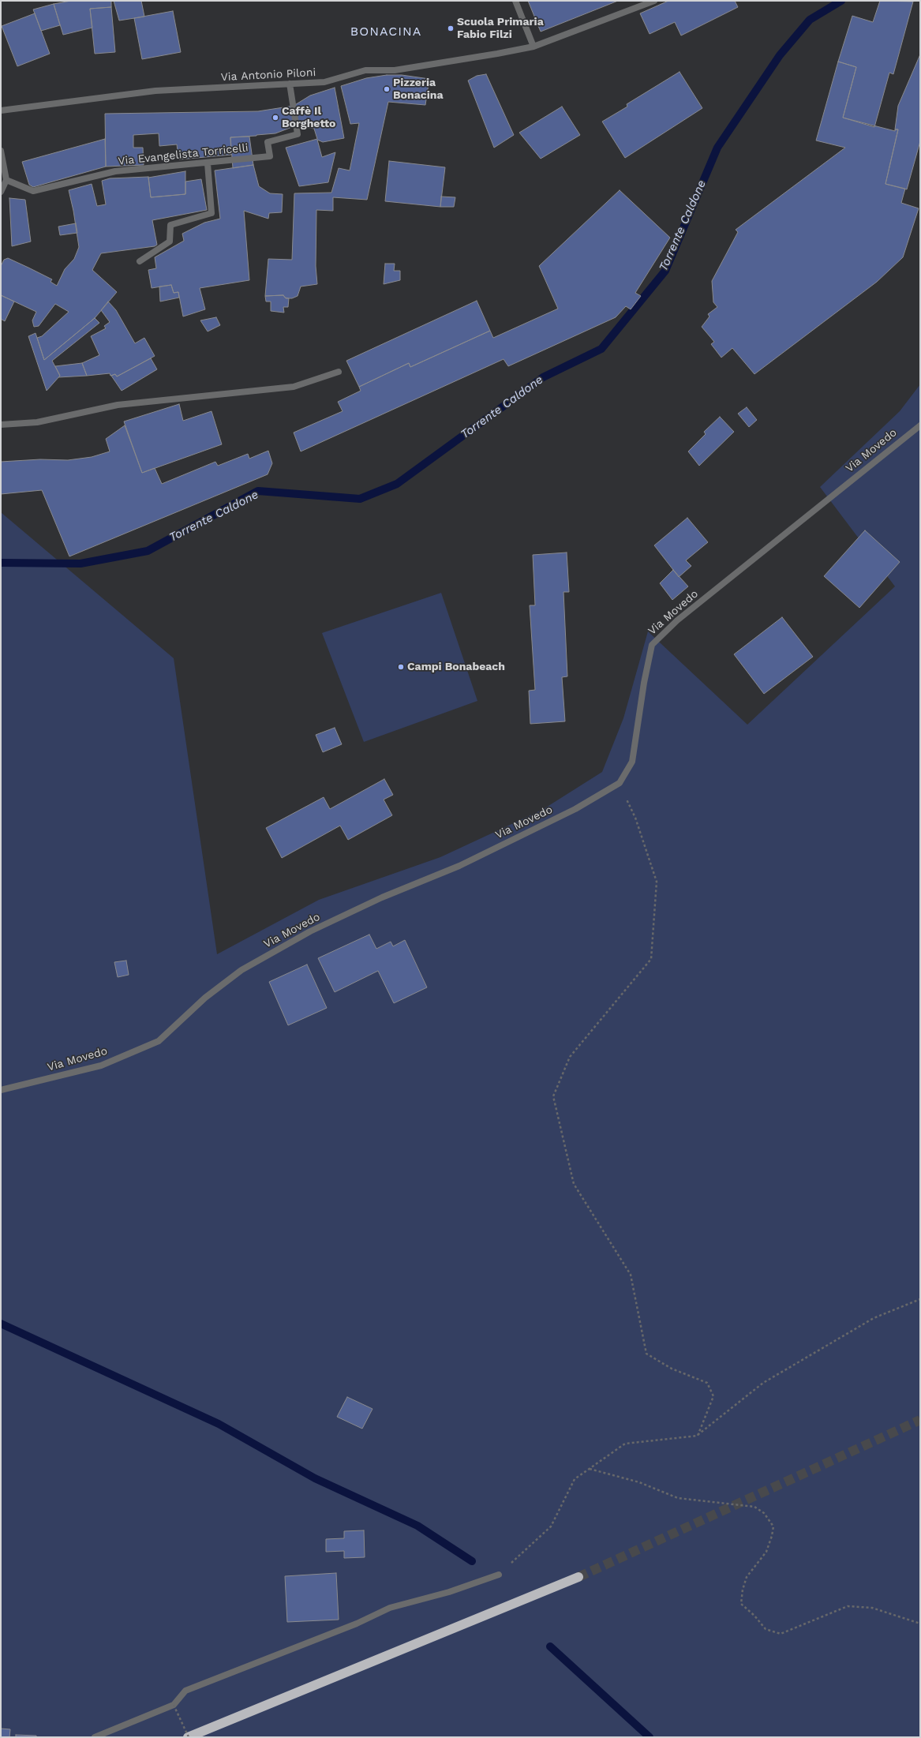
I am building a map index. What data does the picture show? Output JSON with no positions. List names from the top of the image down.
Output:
{
  "streets": {
    "street": ["Via Antonio Piloni", "Via Evangelista Torricelli", "Via Movedo"]
  },
  "crossings": [
    ["Via Antonio Piloni", "Via Evangelista Torricelli"]
  ],
  "districts": ["BONACINA"],
  "water": ["Torrente Caldone"],
  "places": [
    "Scuola Primaria Fabio Filzi",
    "Pizzeria Bonacina",
    "Caffè Il Borghetto",
    "Campi Bonabeach"
  ]
}
